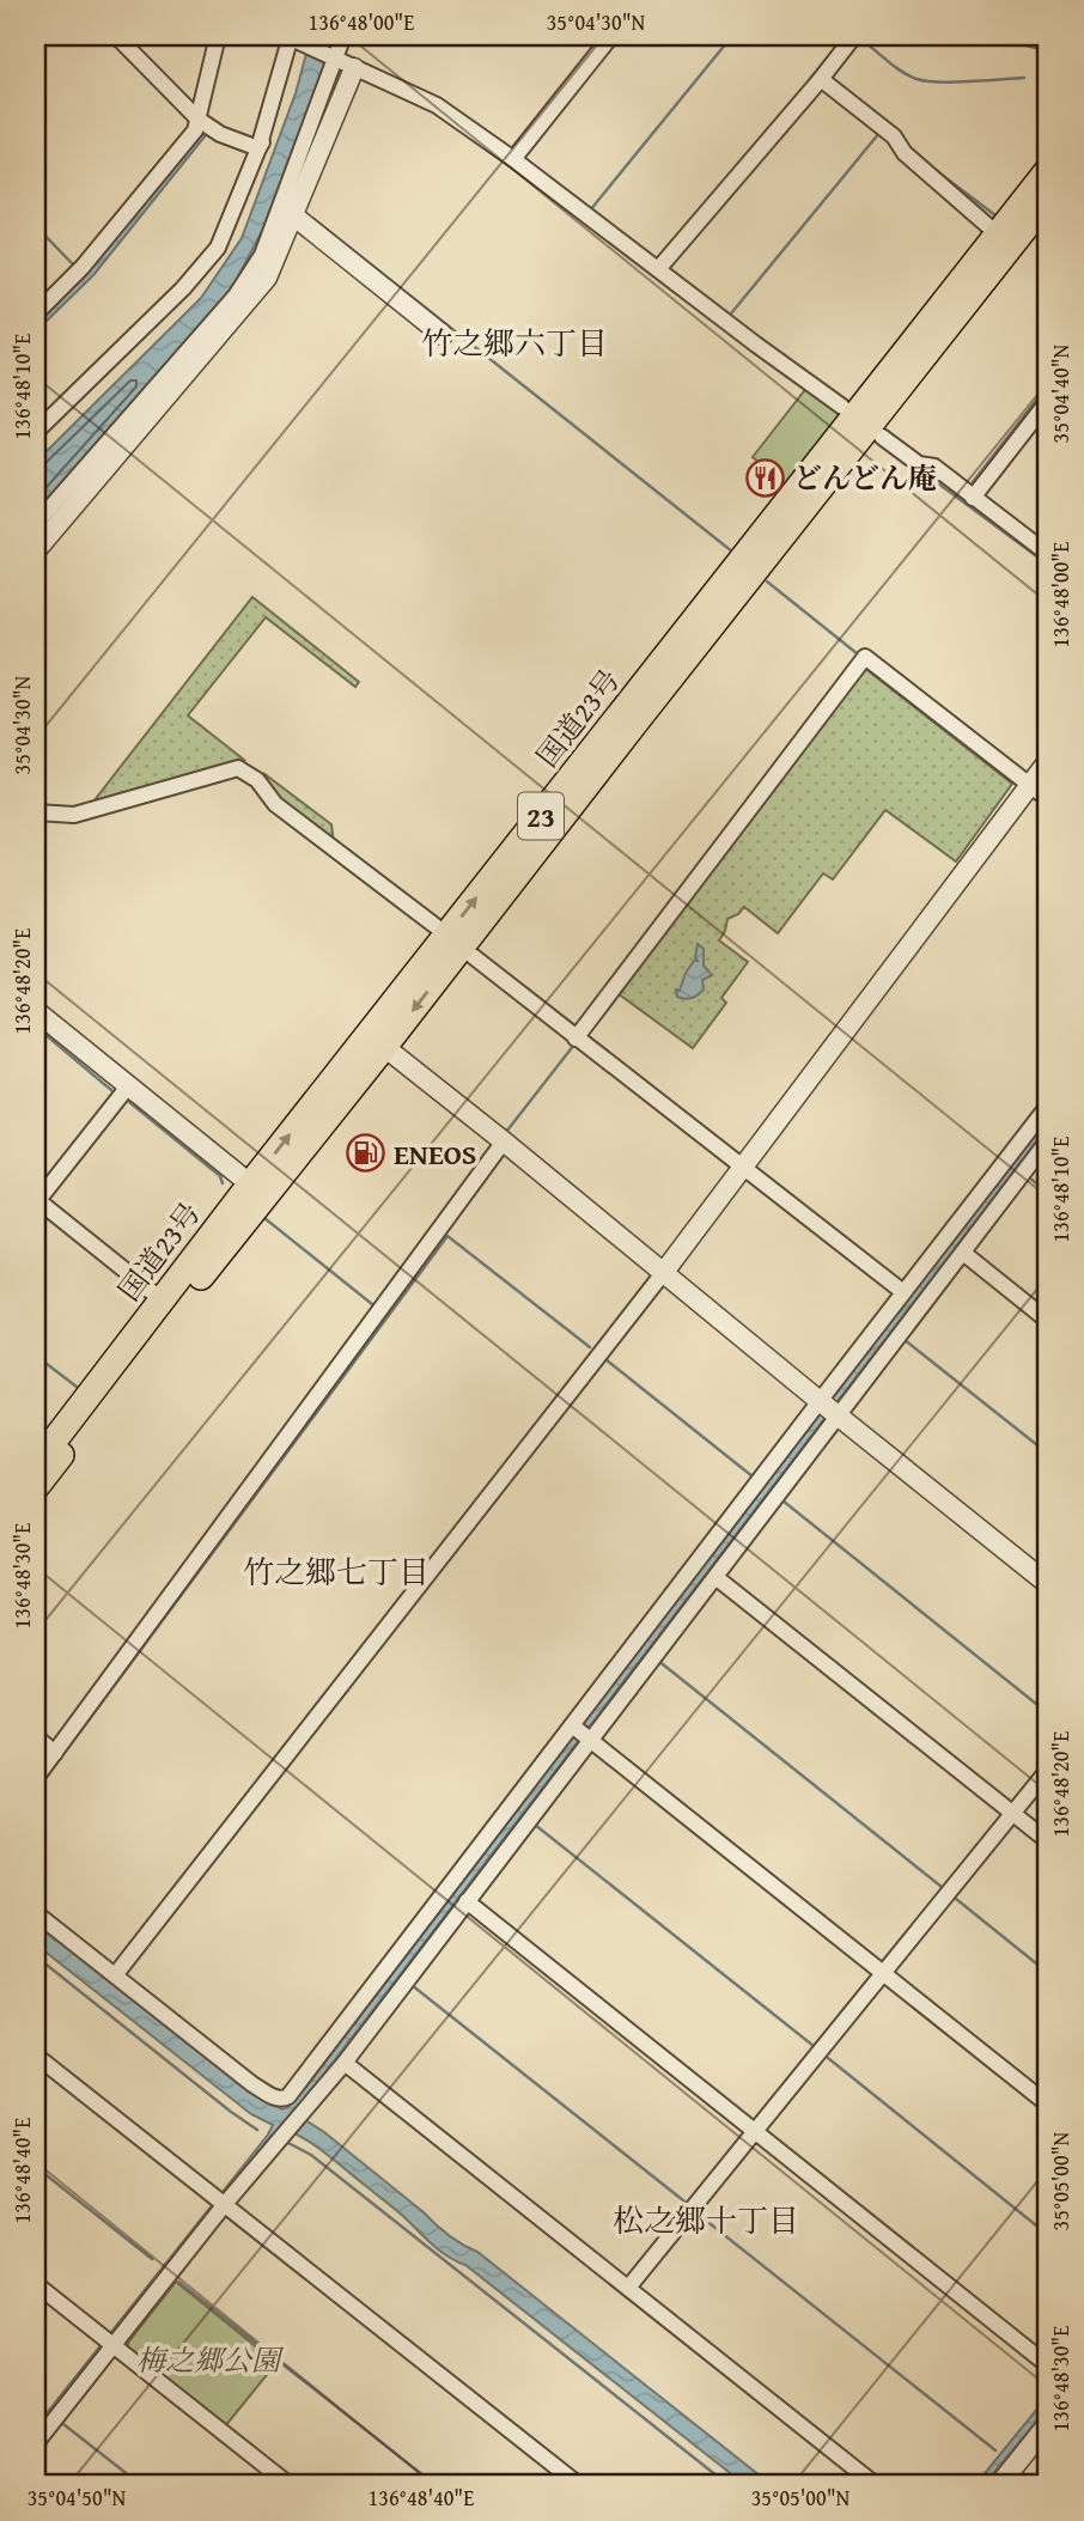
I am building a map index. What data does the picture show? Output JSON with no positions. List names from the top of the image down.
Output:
{
  "streets": {
    "highway": ["国道23号", "23"]
  },
  "districts": ["竹之郷六丁目", "竹之郷七丁目", "松之郷十丁目"],
  "parks": ["梅之郷公園"],
  "places": {
    "restaurant": ["どんどん庵"],
    "fuel station": ["ENEOS"]
  },
  "coordinates": [
    "136°48'00\"E",
    "35°04'30\"N",
    "136°48'10\"E",
    "35°04'40\"N",
    "136°48'20\"E",
    "136°48'30\"E",
    "136°48'40\"E",
    "35°05'00\"N",
    "35°04'50\"N"
  ]
}
